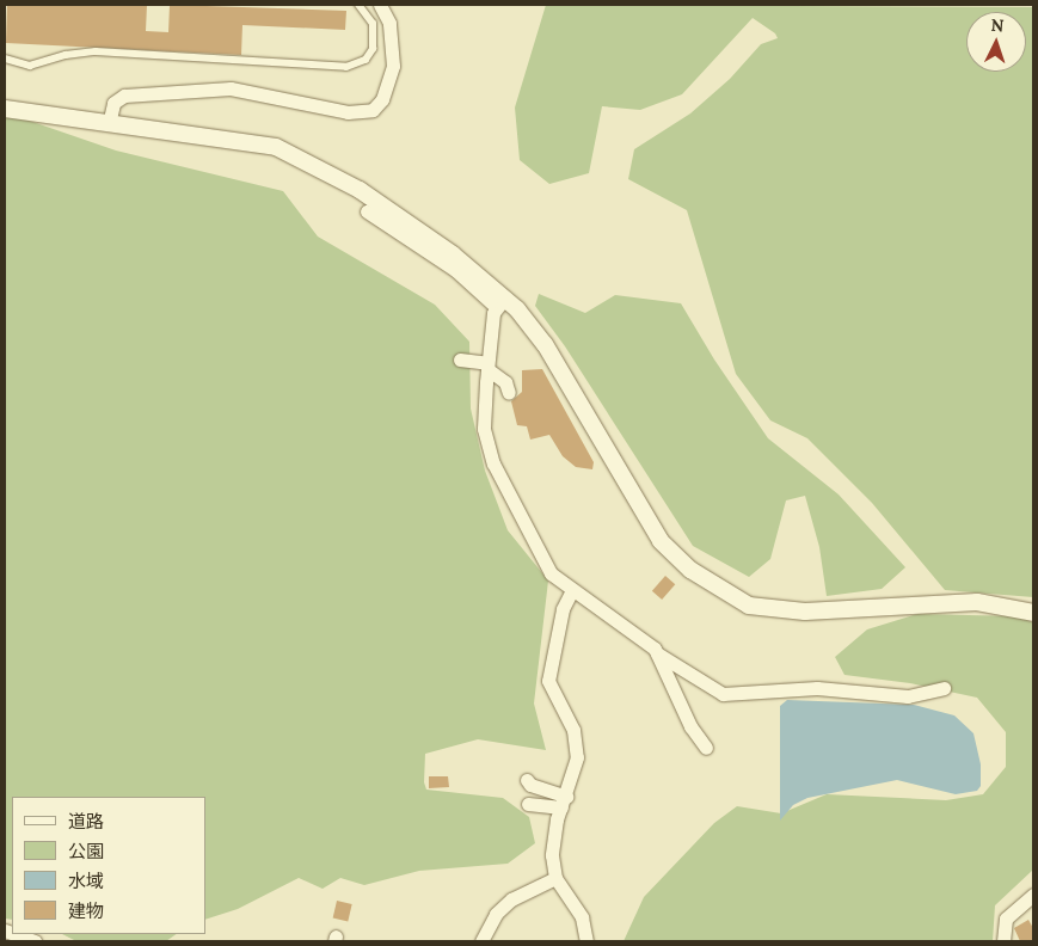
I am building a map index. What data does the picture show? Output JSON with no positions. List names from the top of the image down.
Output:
{
  "legend": [
    "道路",
    "公園",
    "水域",
    "建物"
  ],
  "north": "top"
}
